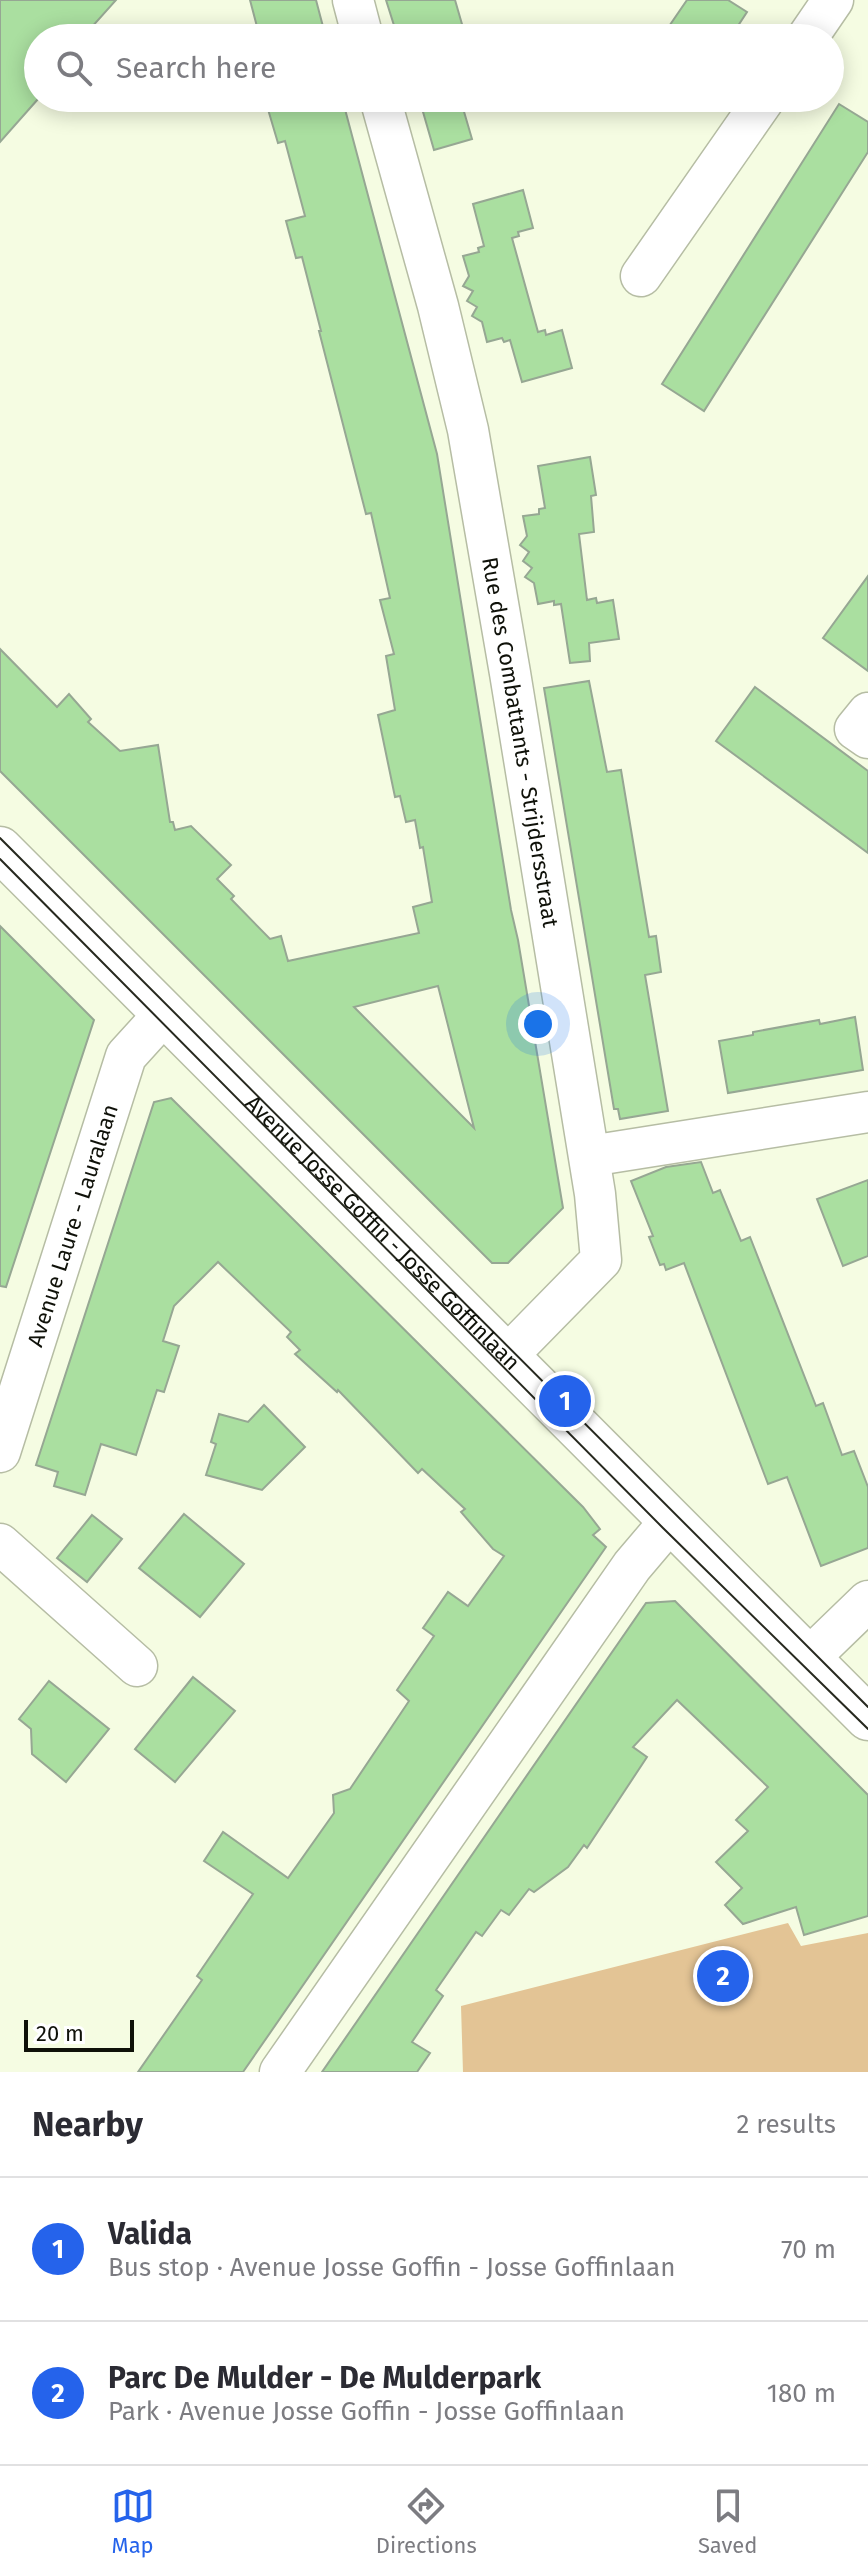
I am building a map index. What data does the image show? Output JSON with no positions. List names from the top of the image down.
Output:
{
  "streets": {
    "main road": ["Avenue Josse Goffin - Josse Goffinlaan"],
    "street": ["Rue des Combattants - Strijdersstraat", "Avenue Laure - Lauralaan"]
  },
  "crossings": [
    ["Rue des Combattants - Strijdersstraat", "Avenue Josse Goffin - Josse Goffinlaan"],
    ["Avenue Laure - Lauralaan", "Avenue Josse Goffin - Josse Goffinlaan"]
  ],
  "scale_bar": "20 m",
  "page": {
    "search": "Search here",
    "pins": ["1", "2"],
    "scale": "20 m",
    "heading": ["Nearby", "2 results"],
    "list": [
      {
        "mark": "1",
        "name": "Valida",
        "note": "Bus stop · Avenue Josse Goffin - Josse Goffinlaan",
        "value": "70 m"
      },
      {
        "mark": "2",
        "name": "Parc De Mulder - De Mulderpark",
        "note": "Park · Avenue Josse Goffin - Josse Goffinlaan",
        "value": "180 m"
      }
    ],
    "nav": ["Map", "Directions", "Saved"]
  }
}
